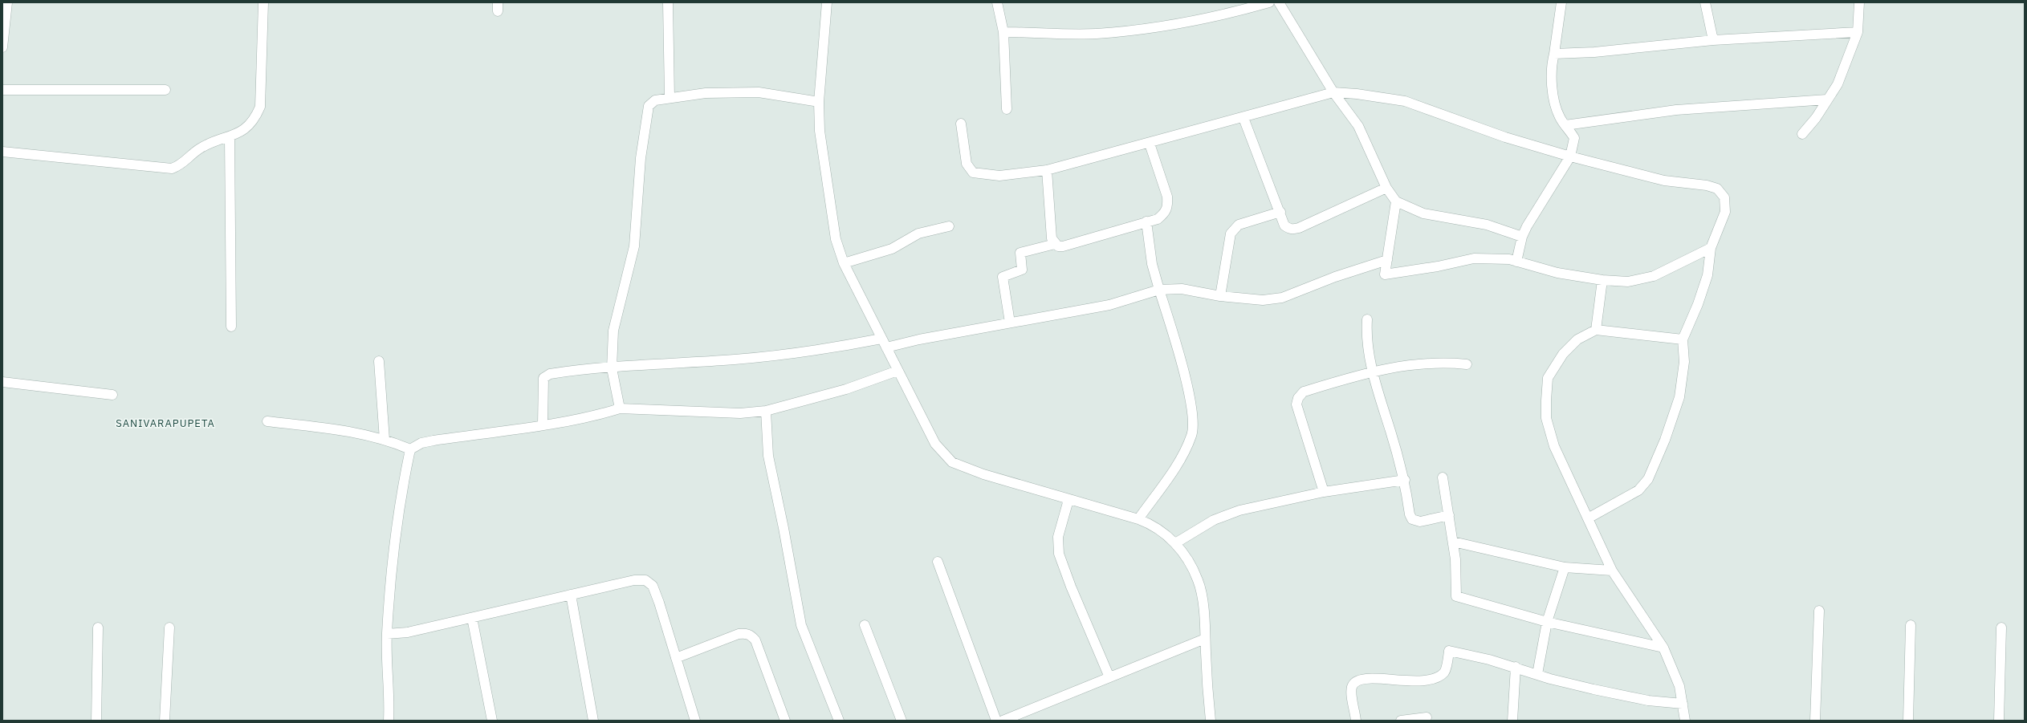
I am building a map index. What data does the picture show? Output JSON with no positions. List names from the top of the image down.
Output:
{
  "districts": ["SANIVARAPUPETA"]
}
